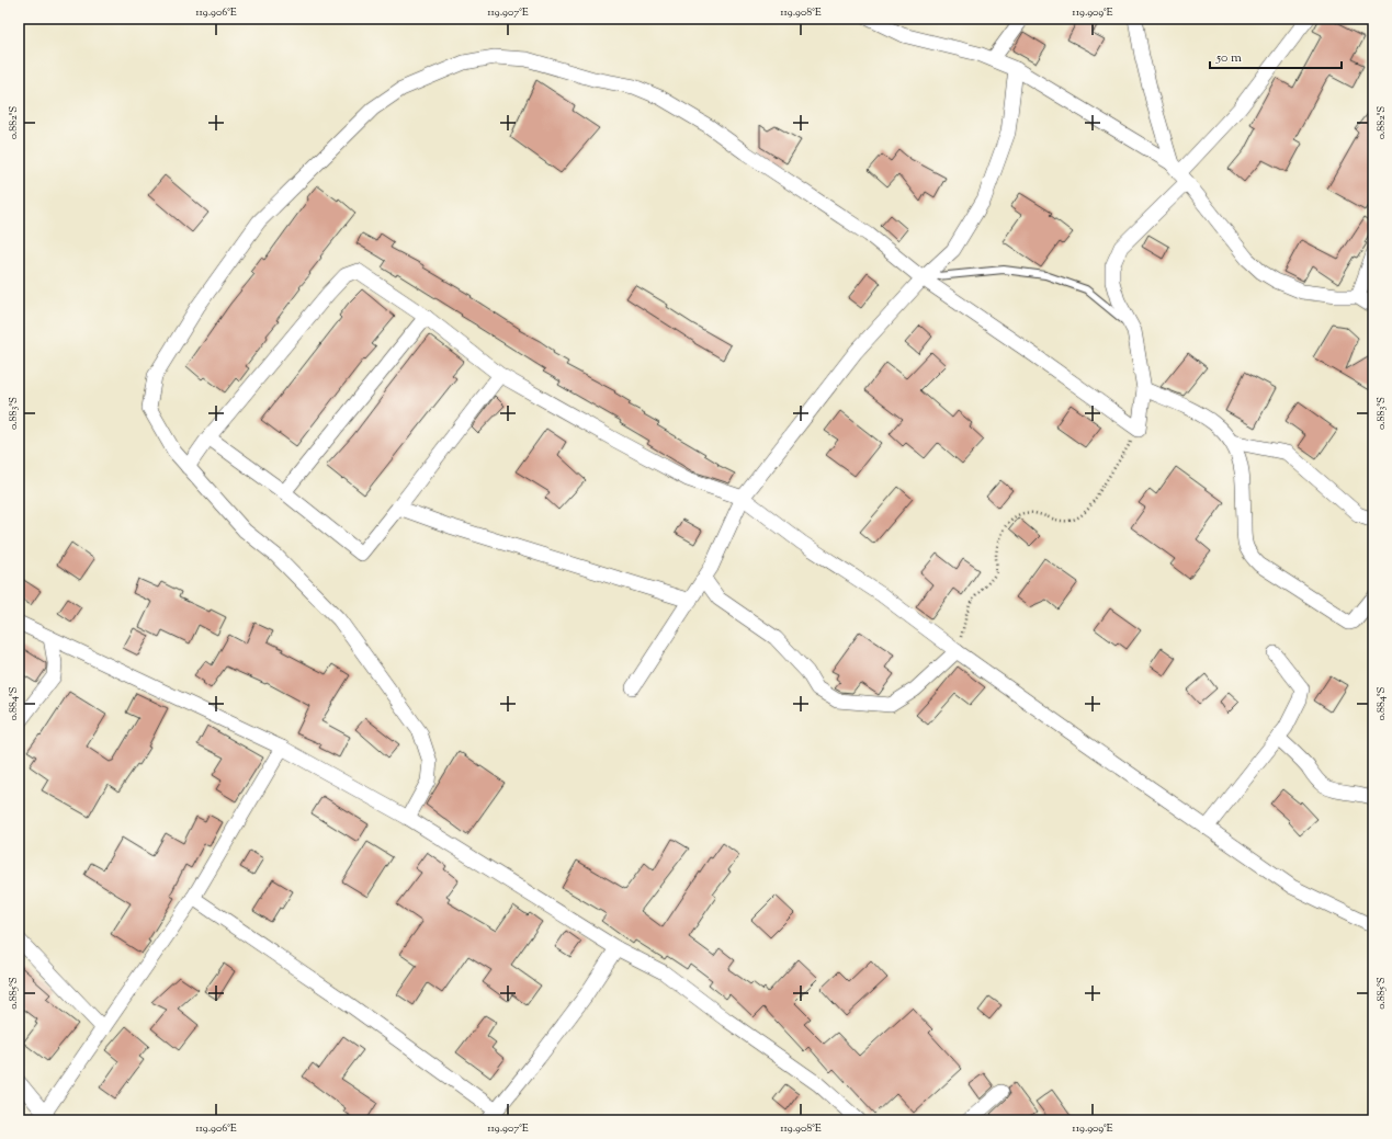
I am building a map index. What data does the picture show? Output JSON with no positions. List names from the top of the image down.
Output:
{
  "scale_bar": "50 m",
  "coordinates": [
    "119.906°E",
    "119.907°E",
    "119.908°E",
    "119.909°E",
    "0.882°S",
    "0.883°S",
    "0.884°S",
    "0.885°S"
  ]
}
